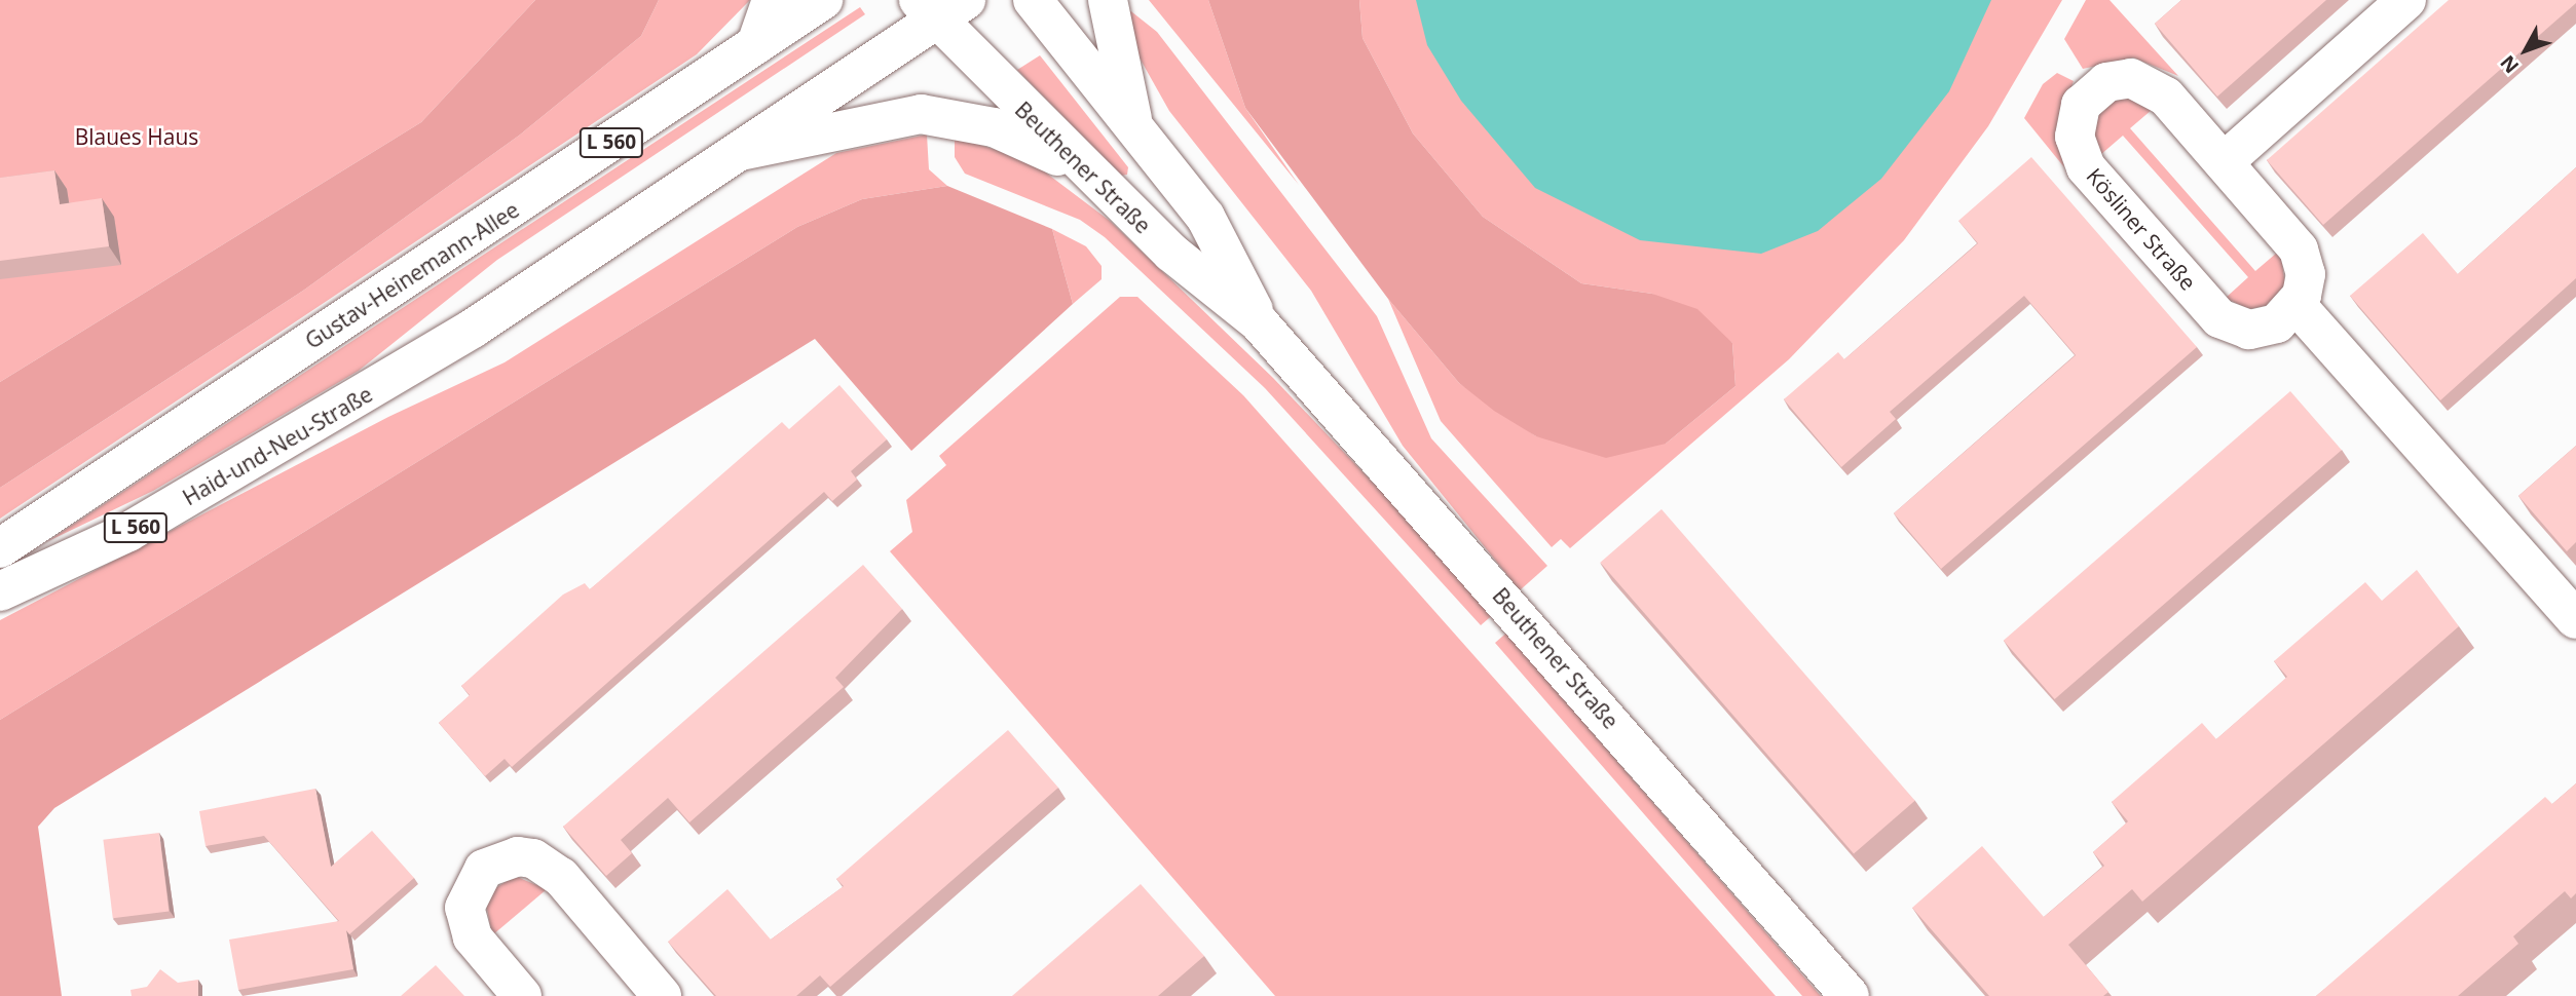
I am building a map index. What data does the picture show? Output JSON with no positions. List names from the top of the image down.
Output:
{
  "streets": {
    "street": [
      "L 560",
      "Beuthener Straße",
      "Kösliner Straße",
      "Gustav-Heinemann-Allee",
      "Haid-und-Neu-Straße"
    ]
  },
  "crossings": [
    ["L 560", "Beuthener Straße"],
    ["L 560", "Haid-und-Neu-Straße"]
  ],
  "parks": ["Blaues Haus"],
  "north": "bottom left"
}
